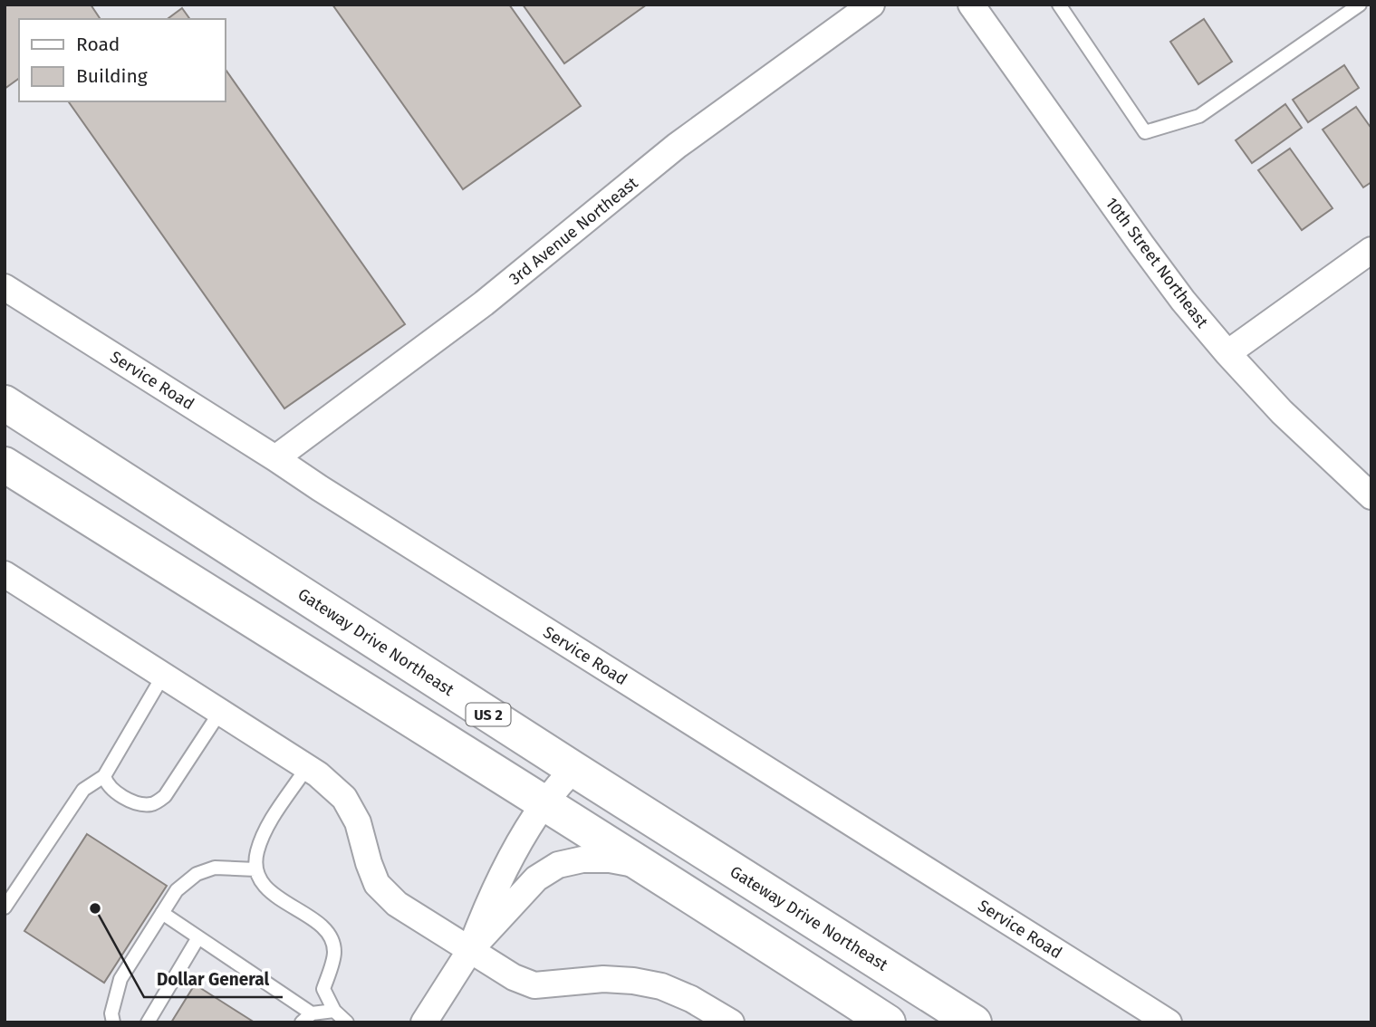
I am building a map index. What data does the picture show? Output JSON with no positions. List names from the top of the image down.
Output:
{
  "streets": {
    "highway": ["Gateway Drive Northeast", "US 2"],
    "street": ["3rd Avenue Northeast", "10th Street Northeast", "Service Road"]
  },
  "crossings": [
    ["3rd Avenue Northeast", "Service Road"]
  ],
  "places": ["Dollar General"],
  "legend": ["Road", "Building"]
}
